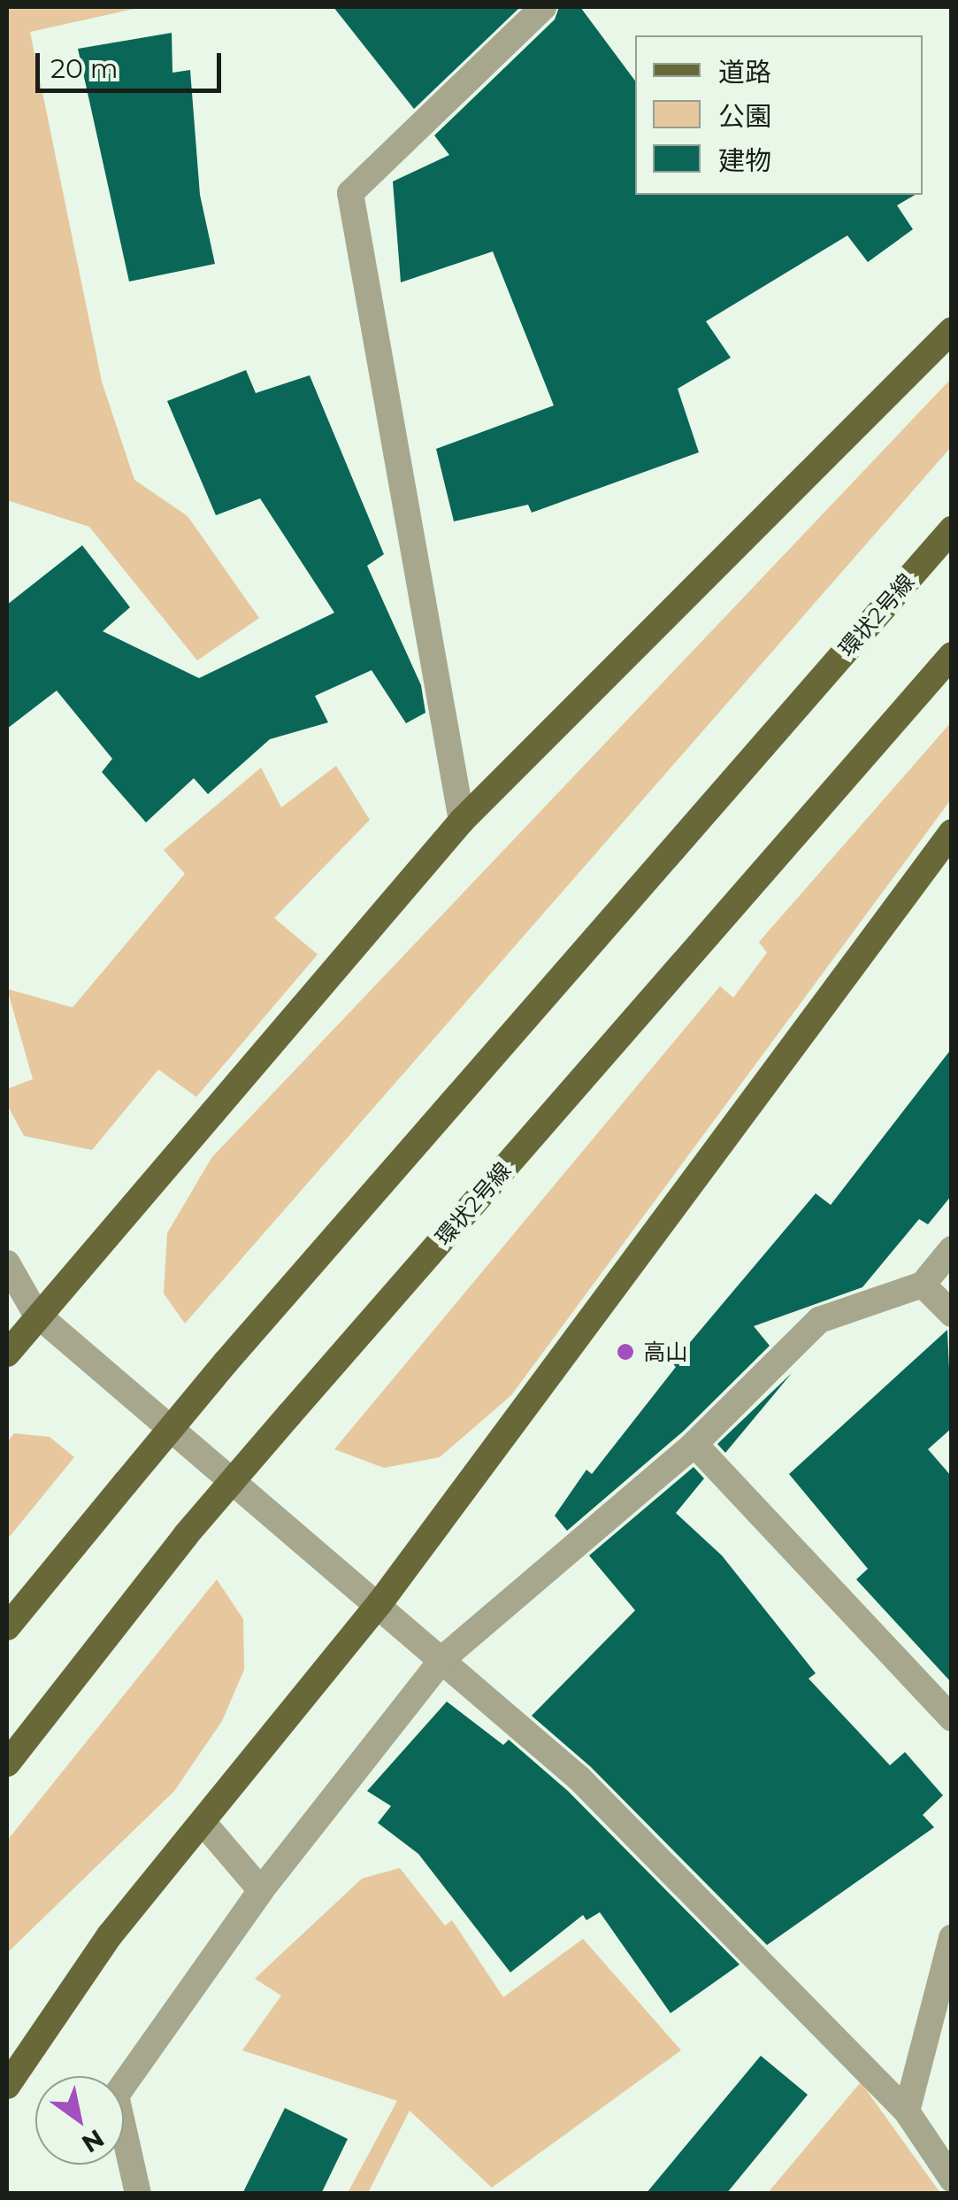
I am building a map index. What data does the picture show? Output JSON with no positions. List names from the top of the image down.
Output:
{
  "streets": {
    "main road": ["環状2号線"]
  },
  "places": ["高山"],
  "legend": ["道路", "公園", "建物"],
  "scale_bar": "20 m",
  "north": "bottom right"
}
